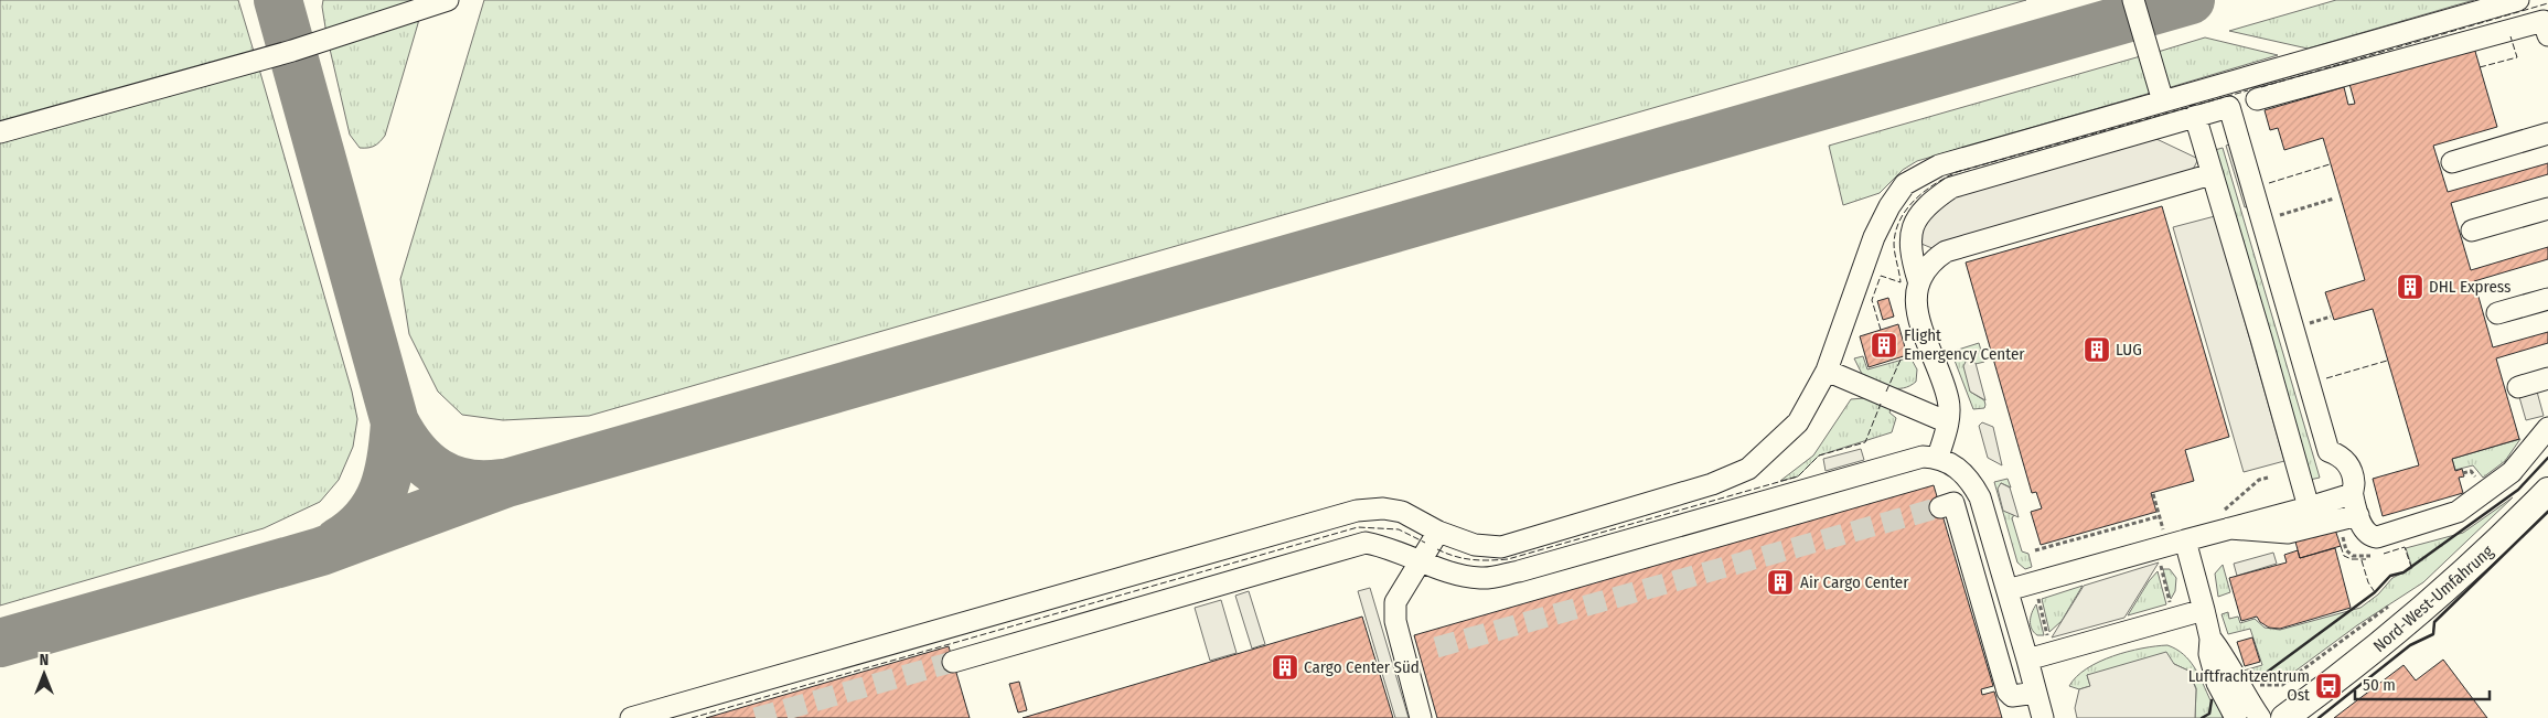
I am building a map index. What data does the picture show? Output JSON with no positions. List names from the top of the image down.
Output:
{
  "streets": {
    "main road": ["Nord-West-Umfahrung"]
  },
  "places": {
    "building": [
      "DHL Express",
      "Flight Emergency Center",
      "LUG",
      "Air Cargo Center",
      "Cargo Center Süd"
    ],
    "bus stop": ["Luftfrachtzentrum Ost"]
  },
  "scale_bar": "50 m",
  "north": "top"
}
